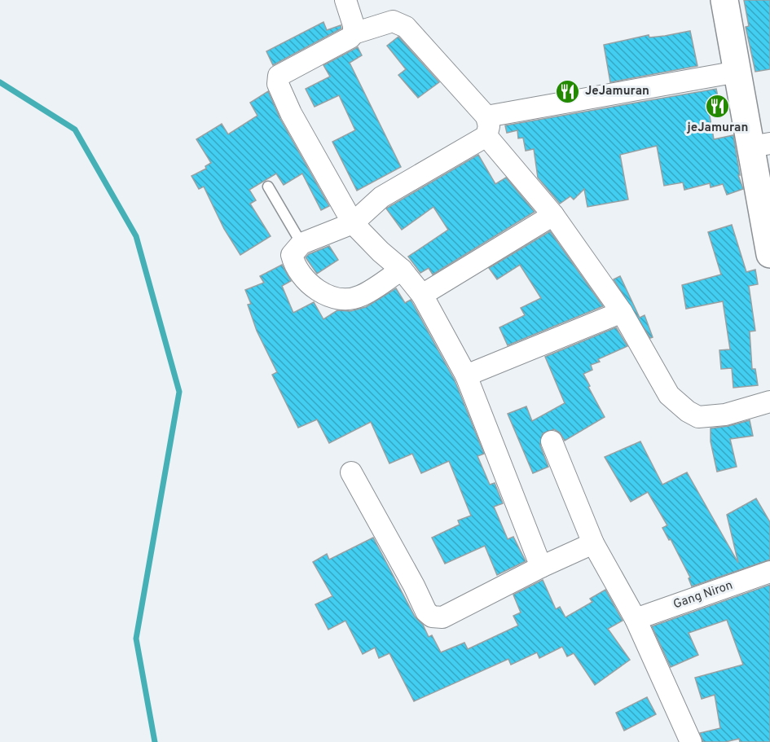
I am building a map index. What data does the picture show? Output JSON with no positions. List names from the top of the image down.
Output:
{
  "streets": {
    "street": ["Gang Niron"]
  },
  "places": {
    "restaurant": ["JeJamuran", "jeJamuran"]
  }
}
